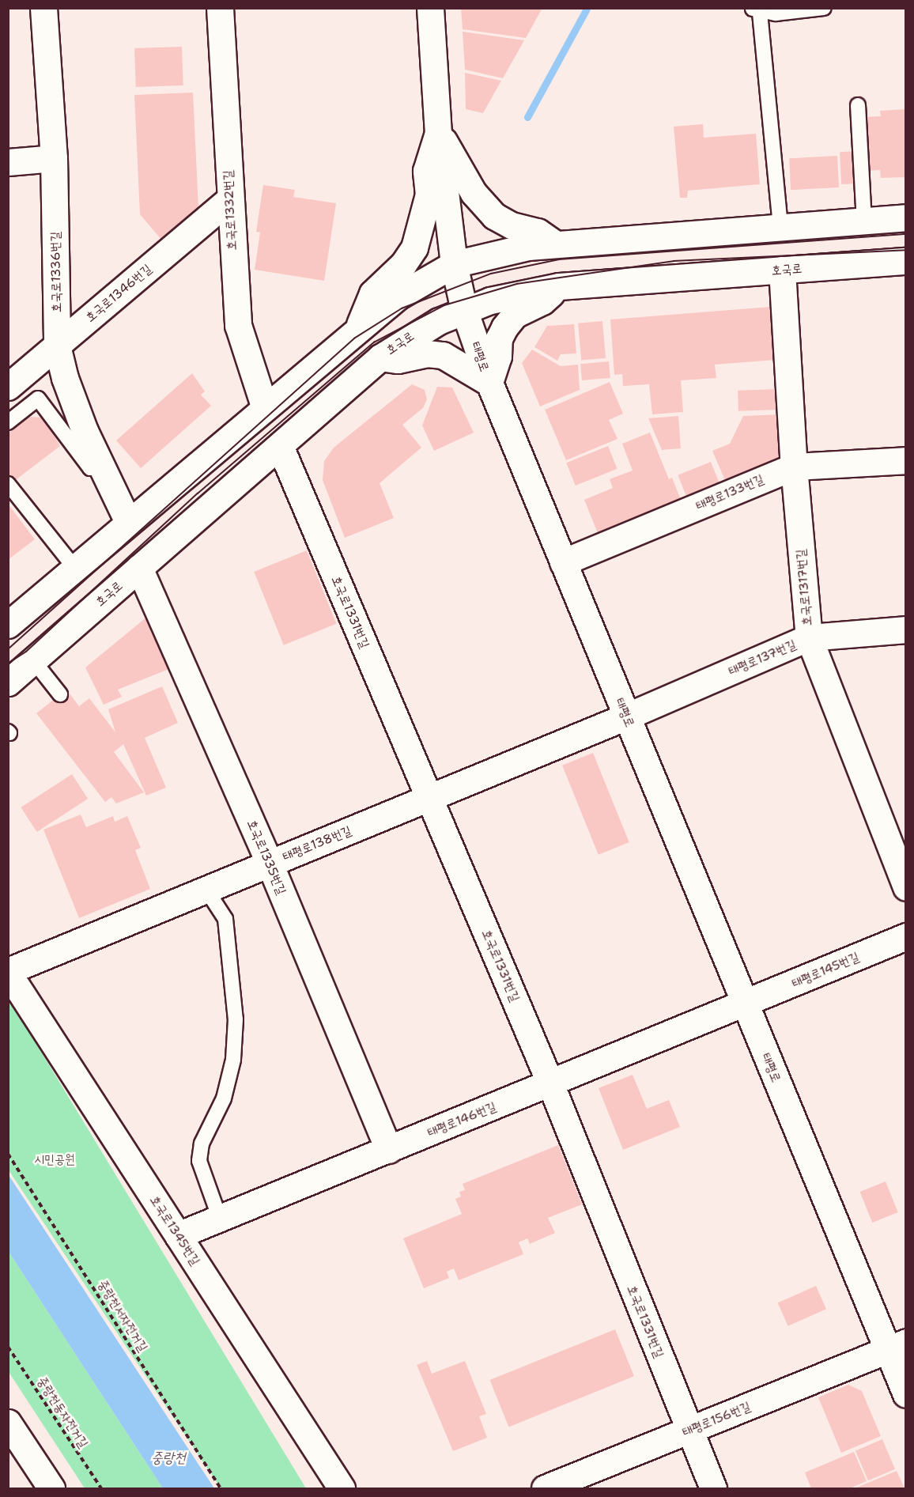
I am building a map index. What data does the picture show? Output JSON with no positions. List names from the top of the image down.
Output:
{
  "streets": {
    "street": [
      "호국로1332번길",
      "호국로",
      "호국로1336번길",
      "호국로1346번길",
      "태평로",
      "태평로133번길",
      "호국로1317번길",
      "호국로1331번길",
      "태평로137번길",
      "태평로138번길",
      "호국로1335번길",
      "태평로145번길",
      "태평로146번길",
      "호국로1345번길",
      "태평로156번길"
    ],
    "path": ["중랑천서자전거길", "중랑천동자전거길"]
  },
  "crossings": [
    ["호국로1332번길", "호국로1346번길"],
    ["호국로", "태평로"],
    ["호국로", "호국로1317번길"],
    ["호국로", "호국로1331번길"],
    ["호국로", "호국로1335번길"],
    ["호국로1336번길", "호국로1346번길"],
    ["태평로", "태평로133번길"],
    ["태평로", "태평로137번길"],
    ["태평로", "태평로138번길"],
    ["태평로", "태평로145번길"],
    ["태평로", "태평로146번길"],
    ["태평로", "태평로156번길"],
    ["태평로133번길", "호국로1317번길"],
    ["호국로1317번길", "태평로137번길"],
    ["호국로1331번길", "태평로138번길"],
    ["호국로1331번길", "태평로146번길"],
    ["호국로1331번길", "태평로156번길"],
    ["태평로137번길", "태평로138번길"],
    ["태평로138번길", "호국로1335번길"],
    ["태평로138번길", "호국로1345번길"],
    ["호국로1335번길", "태평로146번길"],
    ["태평로145번길", "태평로146번길"],
    ["태평로146번길", "호국로1345번길"]
  ],
  "water": ["중랑천"],
  "parks": ["시민공원"]
}
